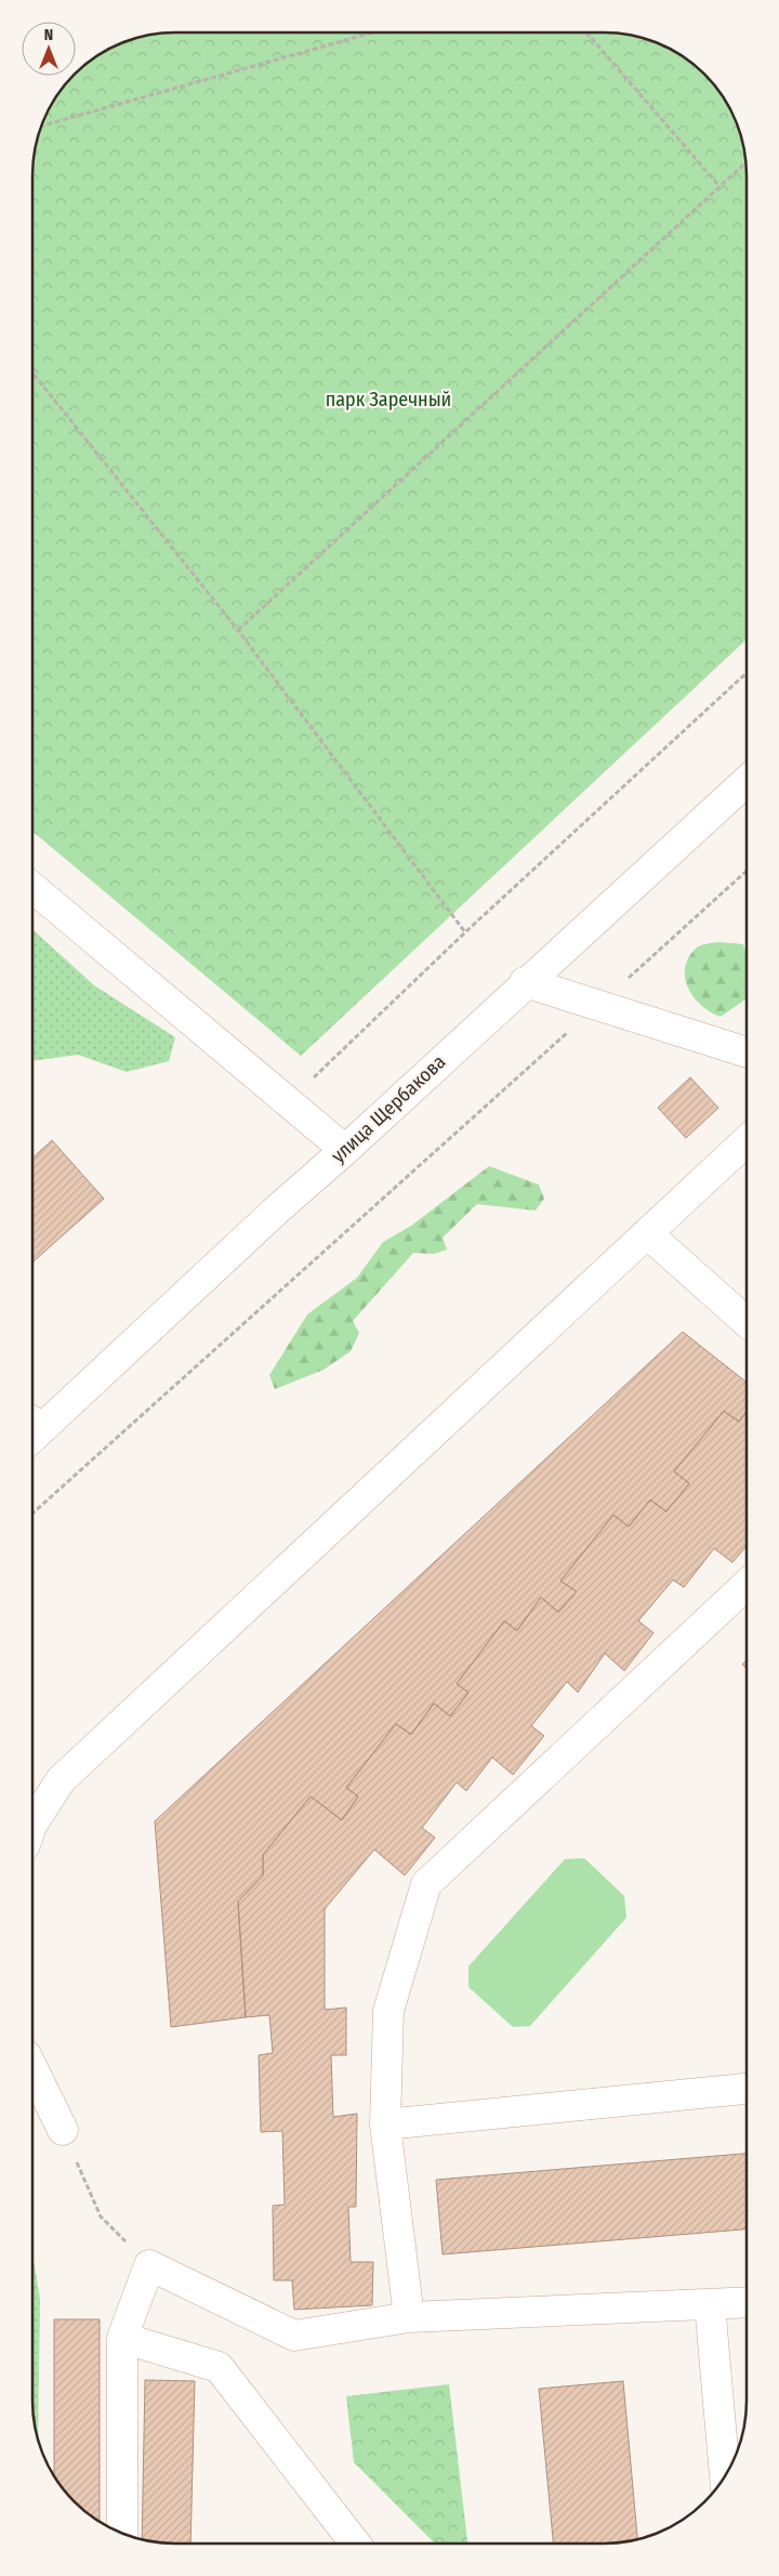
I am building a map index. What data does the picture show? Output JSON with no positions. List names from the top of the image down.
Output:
{
  "streets": {
    "main road": ["улица Щербакова"]
  },
  "parks": ["парк Заречный"],
  "north": "top"
}
